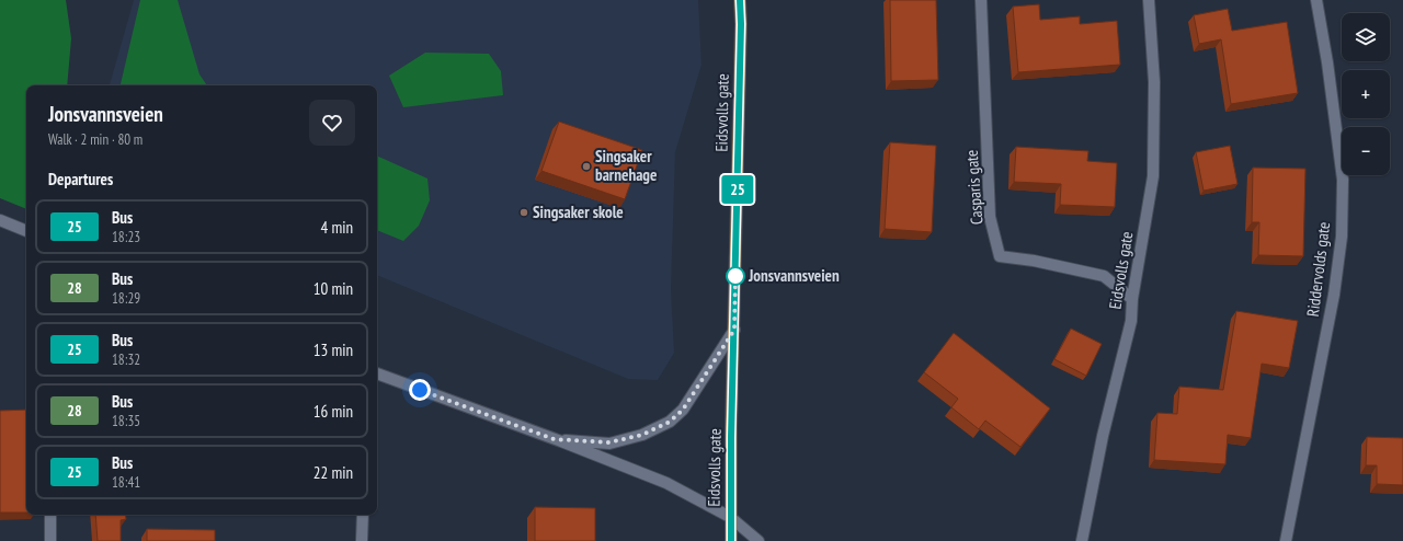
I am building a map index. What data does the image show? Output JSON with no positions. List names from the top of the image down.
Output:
{
  "streets": {
    "main road": ["Eidsvolls gate"],
    "street": ["Casparis gate", "Riddervolds gate"]
  },
  "crossings": [
    ["Eidsvolls gate", "Casparis gate"]
  ],
  "places": ["Singsaker barnehage", "Singsaker skole", "Jonsvannsveien"],
  "lines": ["bus line 25"],
  "page": {
    "on_map": "25",
    "map_buttons": ["+", "−"],
    "heading": [
      ["Jonsvannsveien", "Walk · 2 min · 80 m"],
      "Departures"
    ],
    "list": [
      {
        "mark": "25",
        "name": "Bus",
        "note": "18:23",
        "value": "4 min"
      },
      {
        "mark": "28",
        "name": "Bus",
        "note": "18:29",
        "value": "10 min"
      },
      {
        "mark": "25",
        "name": "Bus",
        "note": "18:32",
        "value": "13 min"
      },
      {
        "mark": "28",
        "name": "Bus",
        "note": "18:35",
        "value": "16 min"
      },
      {
        "mark": "25",
        "name": "Bus",
        "note": "18:41",
        "value": "22 min"
      }
    ]
  }
}
